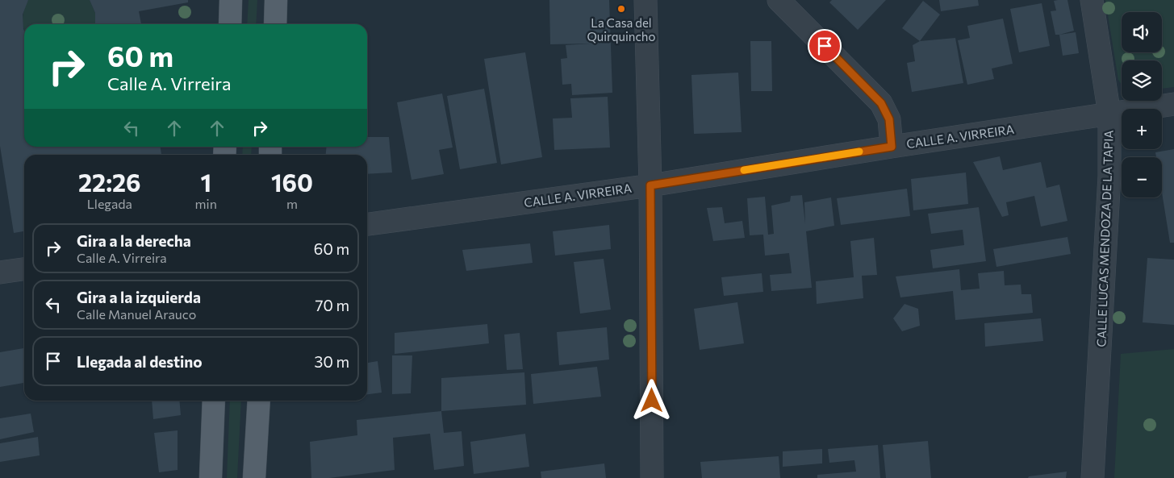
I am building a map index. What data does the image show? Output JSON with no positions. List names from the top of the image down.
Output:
{
  "streets": {
    "street": ["CALLE A. VIRREIRA", "CALLE LUCAS MENDOZA DE LA TAPIA"]
  },
  "crossings": [
    ["CALLE A. VIRREIRA", "CALLE LUCAS MENDOZA DE LA TAPIA"]
  ],
  "places": ["La Casa del Quirquincho"],
  "page": {
    "map_buttons": ["+", "−"],
    "turn": ["60 m", "Calle A. Virreira"],
    "eta": [
      "22:26",
      "Llegada",
      "1",
      "min",
      "160",
      "m"
    ],
    "list": [
      {
        "name": "Gira a la derecha",
        "note": "Calle A. Virreira",
        "value": "60 m"
      },
      {
        "name": "Gira a la izquierda",
        "note": "Calle Manuel Arauco",
        "value": "70 m"
      },
      {
        "name": "Llegada al destino",
        "value": "30 m"
      }
    ]
  }
}
